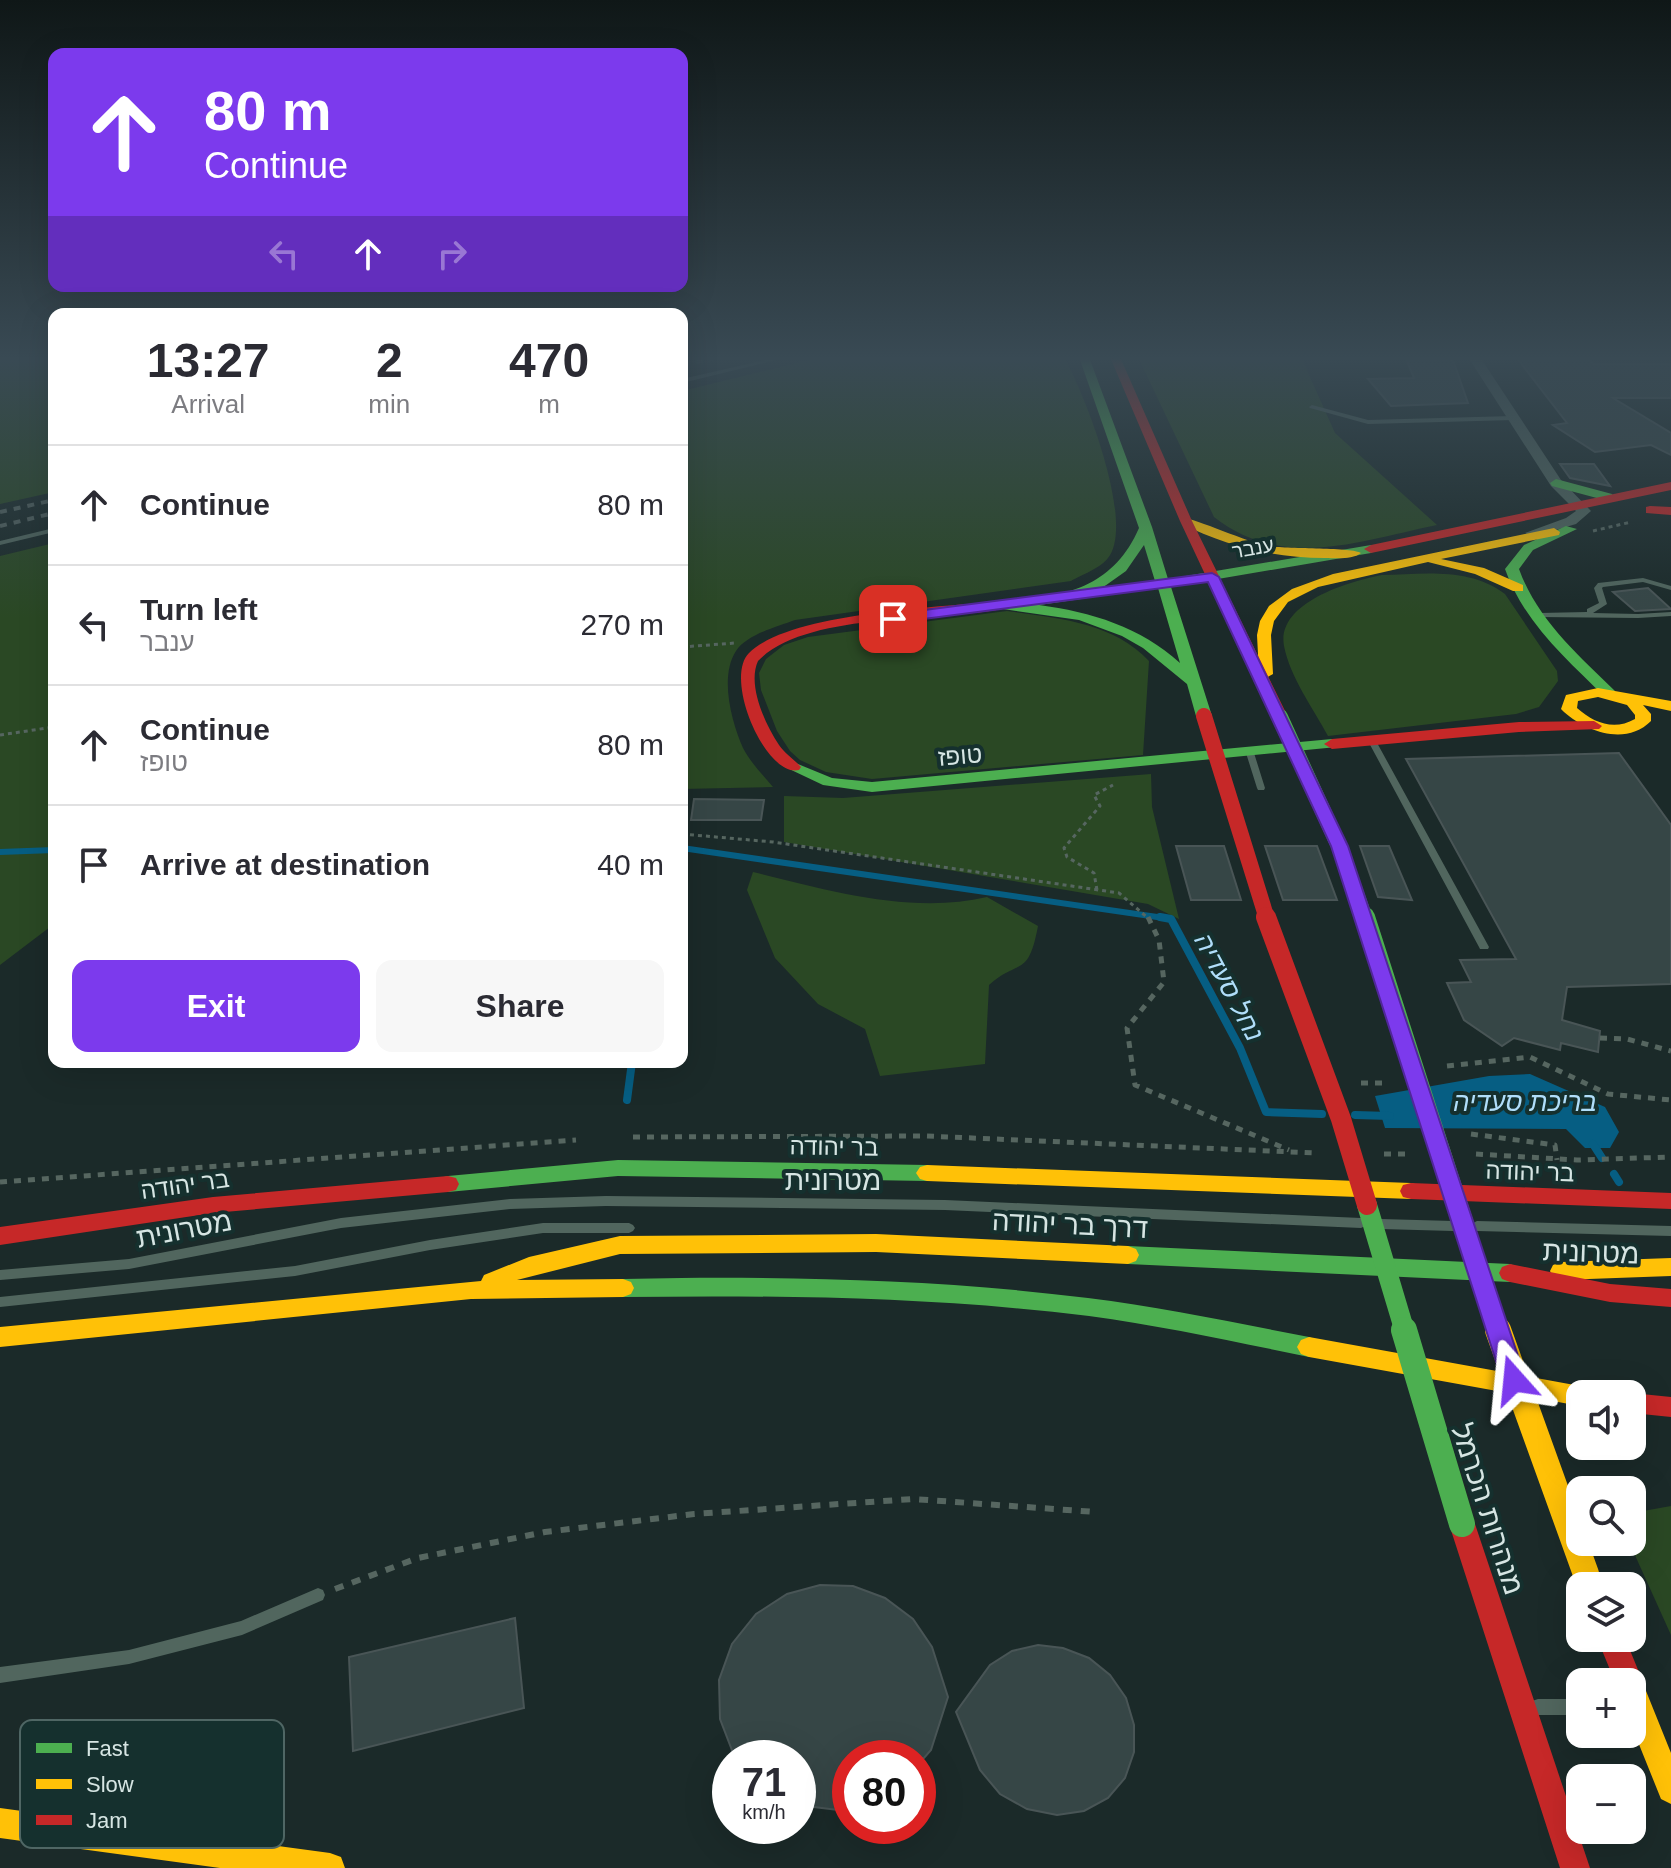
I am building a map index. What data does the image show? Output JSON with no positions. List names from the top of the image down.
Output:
{
  "streets": {
    "main road": [
      "ענבר",
      "טופז",
      "בר יהודה",
      "דרך בר יהודה",
      "מנהרות הכרמל"
    ],
    "lane": ["מטרונית"]
  },
  "crossings": [
    ["ענבר", "מנהרות הכרמל"],
    ["מטרונית", "דרך בר יהודה"]
  ],
  "water": ["נחל סעדיה", "בריכת סעדיה"],
  "legend": ["Fast", "Slow", "Jam"],
  "page": {
    "turn": ["80 m", "Continue"],
    "eta": [
      "13:27",
      "Arrival",
      "2",
      "min",
      "470",
      "m"
    ],
    "list": [
      {
        "name": "Continue",
        "value": "80 m"
      },
      {
        "name": "Turn left",
        "note": "ענבר",
        "value": "270 m"
      },
      {
        "name": "Continue",
        "note": "טופז",
        "value": "80 m"
      },
      {
        "name": "Arrive at destination",
        "value": "40 m"
      }
    ],
    "buttons": ["Exit", "Share"],
    "map_buttons": ["+", "−"],
    "speed": "71 km/h",
    "limit": "80"
  }
}
